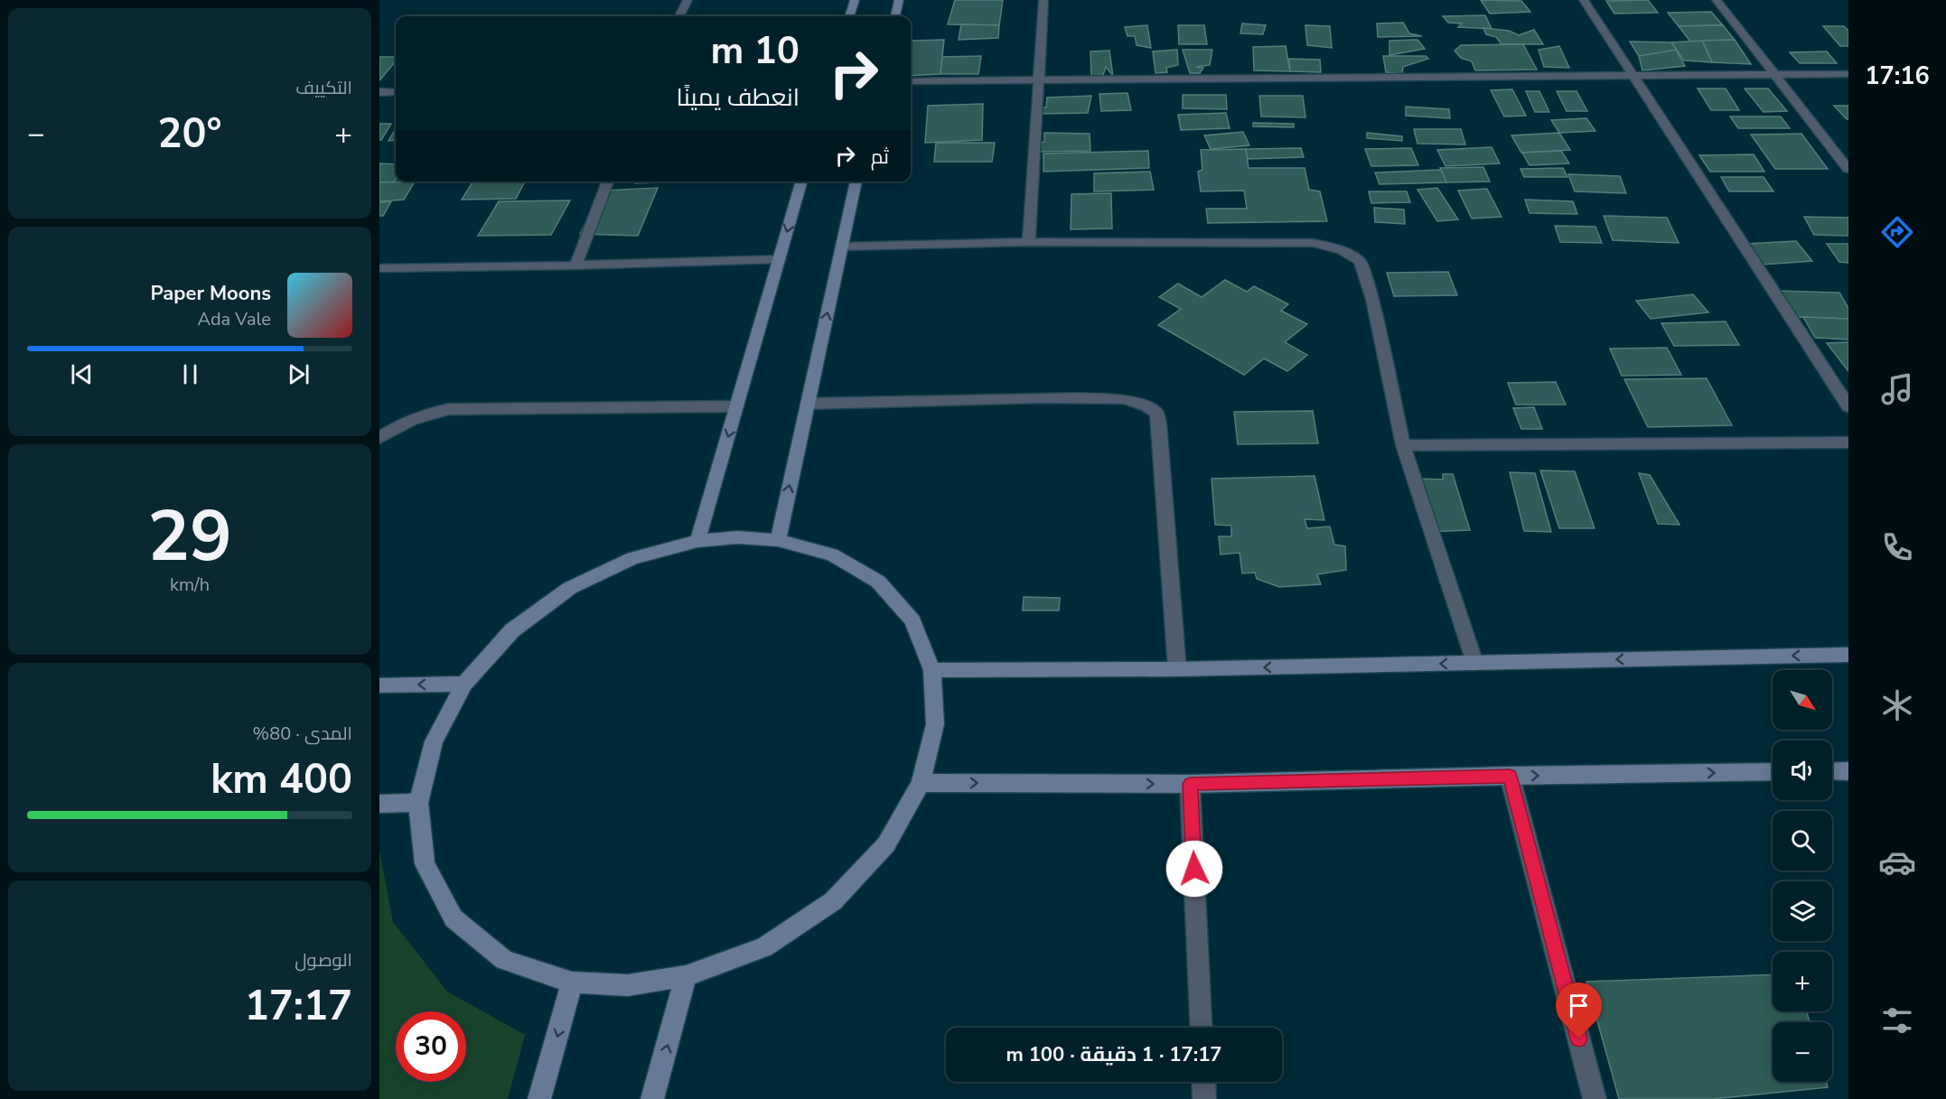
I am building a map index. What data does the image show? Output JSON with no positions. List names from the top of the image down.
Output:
{
  "north": "bottom right",
  "page": {
    "tabs": "17:16",
    "tile": [
      "التكييف",
      ["29", "km/h"],
      ["المدى · 80%", "400 km"],
      ["الوصول", "17:17"]
    ],
    "turn": ["10 m", "انعطف يمينًا"],
    "heat": ["−", "20°", "+"],
    "then": "ثم",
    "song": ["Paper Moons", "Ada Vale"],
    "map_buttons": ["+", "−"],
    "limit": "30",
    "trip": "17:17 · 1 دقيقة · 100 m"
  }
}
